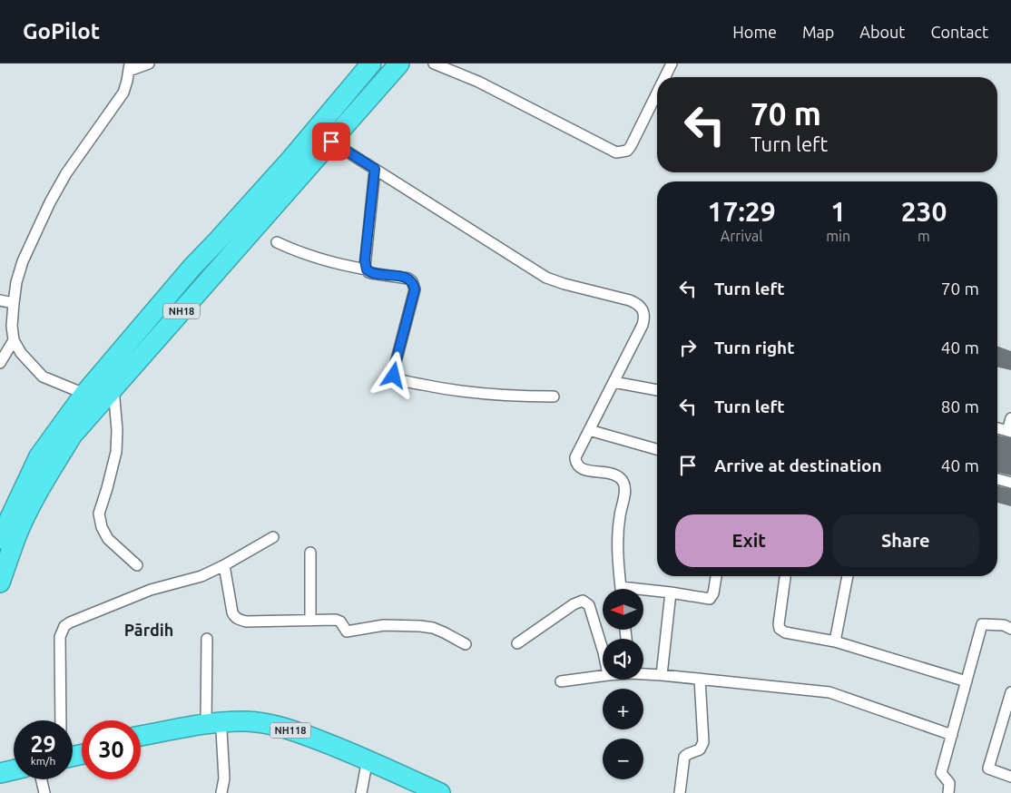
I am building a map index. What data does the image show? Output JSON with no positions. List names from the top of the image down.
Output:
{
  "streets": {
    "highway": ["NH18", "NH118"]
  },
  "districts": ["Pārdih"],
  "north": "left",
  "page": {
    "header": "GoPilot",
    "nav": [
      "Home",
      "Map",
      "About",
      "Contact"
    ],
    "turn": ["70 m", "Turn left"],
    "eta": [
      "17:29",
      "Arrival",
      "1",
      "min",
      "230",
      "m"
    ],
    "list": [
      {
        "name": "Turn left",
        "value": "70 m"
      },
      {
        "name": "Turn right",
        "value": "40 m"
      },
      {
        "name": "Turn left",
        "value": "80 m"
      },
      {
        "name": "Arrive at destination",
        "value": "40 m"
      }
    ],
    "buttons": ["Exit", "Share"],
    "map_buttons": ["+", "−"],
    "speed": "29 km/h",
    "limit": "30"
  }
}
